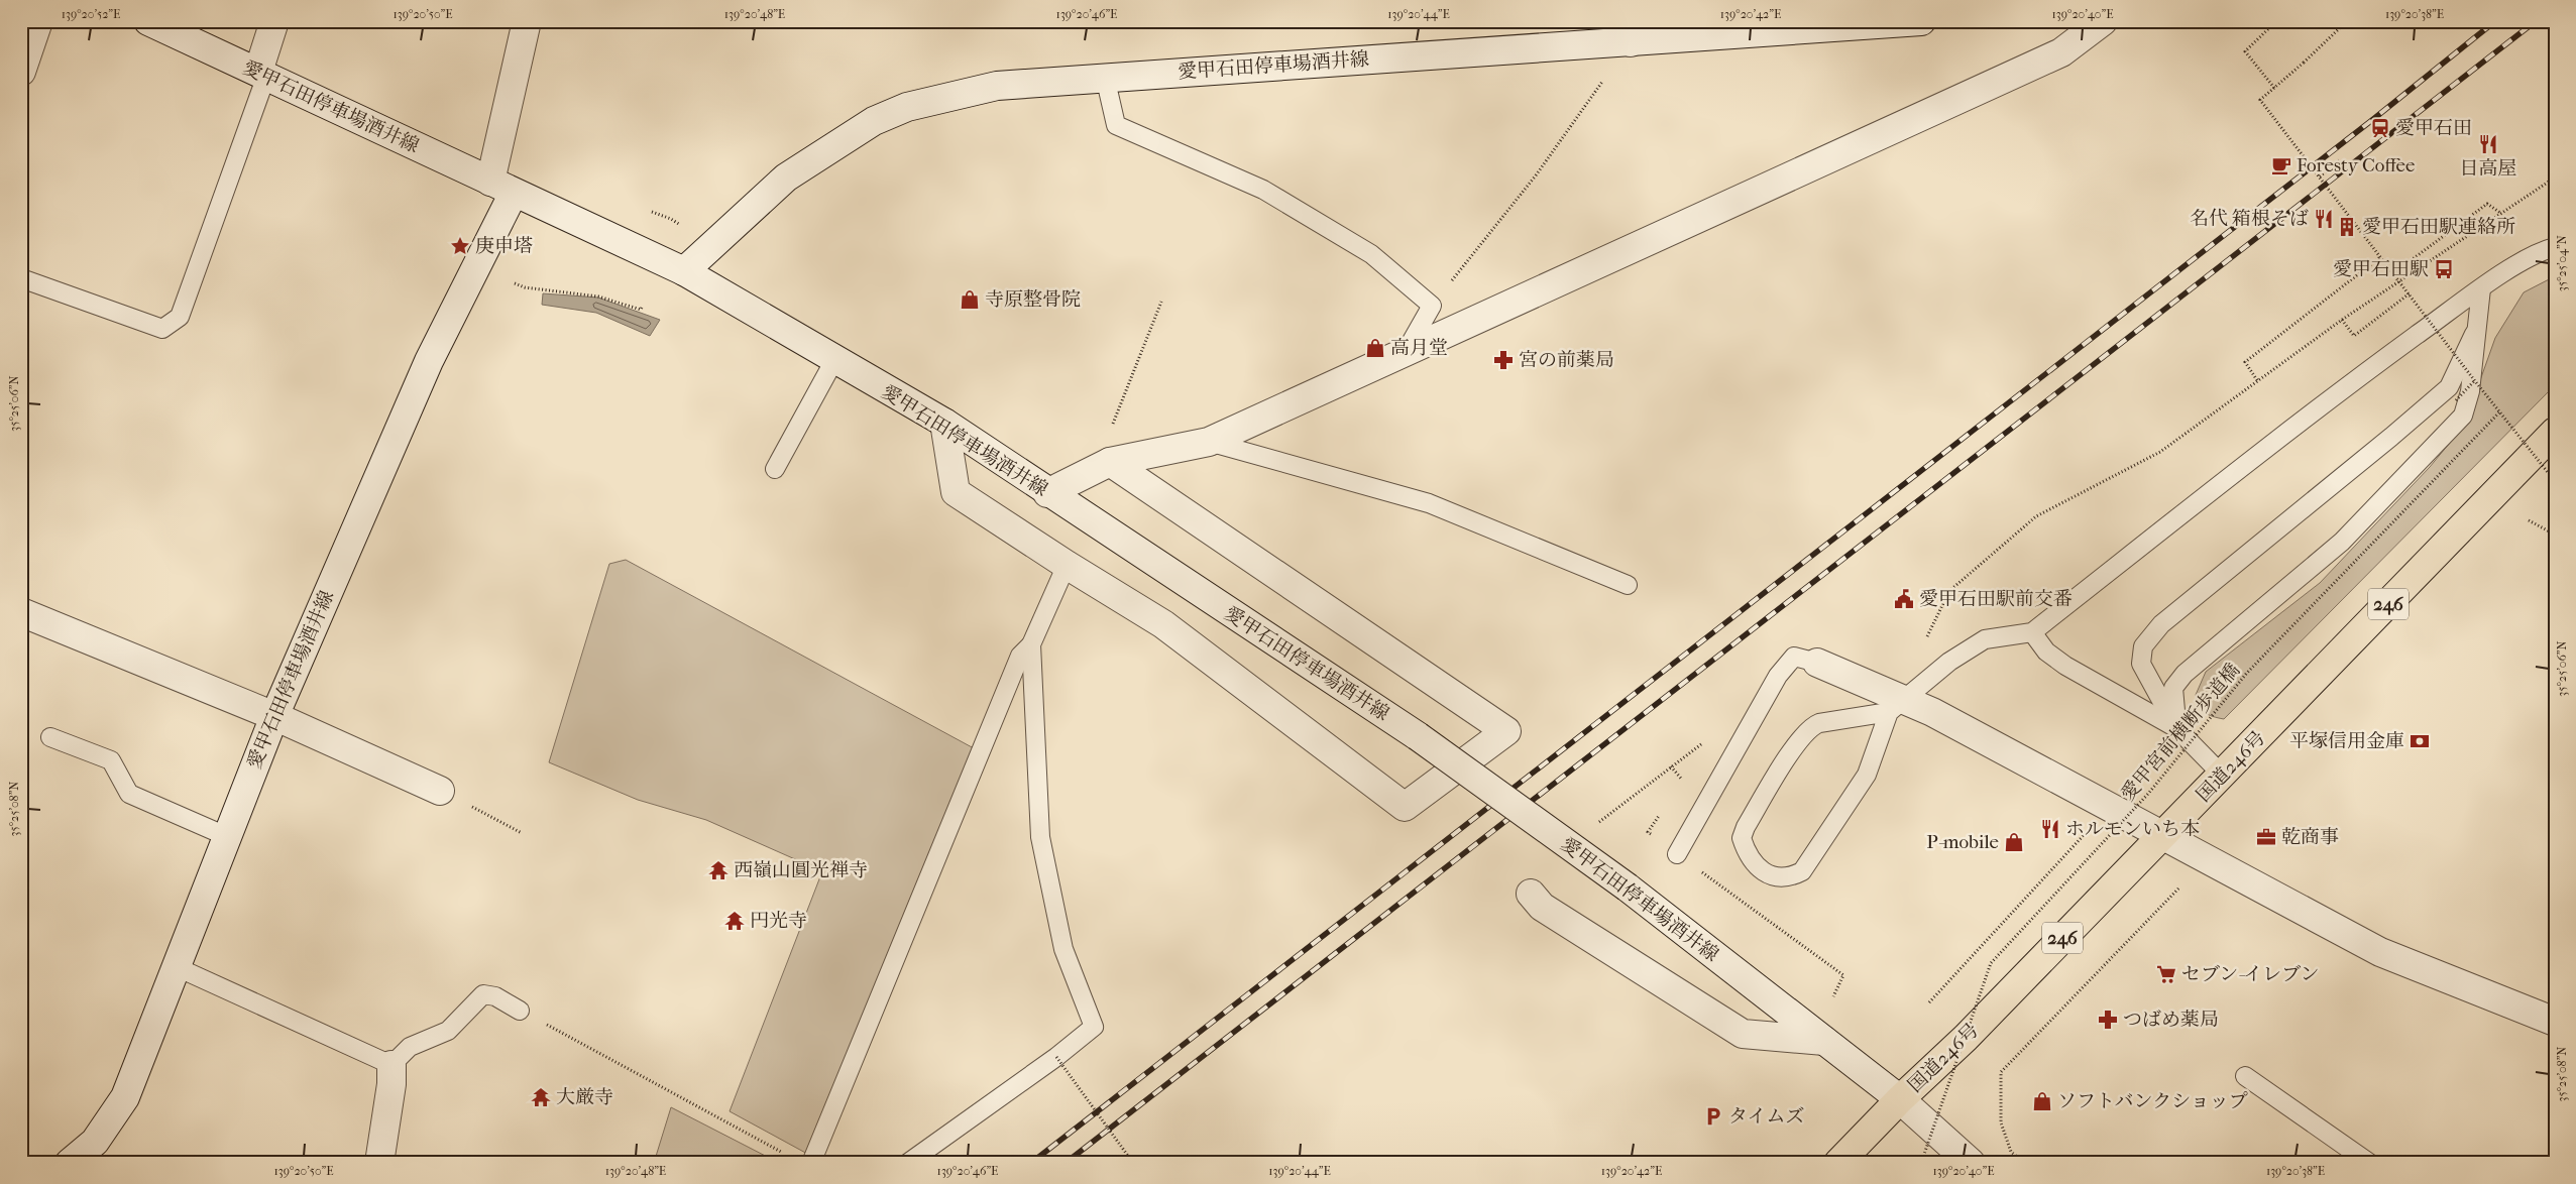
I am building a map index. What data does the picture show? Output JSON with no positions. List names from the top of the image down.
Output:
{
  "streets": {
    "highway": ["246", "国道246号"],
    "street": ["愛甲石田停車場酒井線"],
    "path": ["愛甲宮前横断歩道橋"]
  },
  "crossings": [
    ["愛甲石田停車場酒井線", "国道246号"]
  ],
  "places": {
    "station": ["愛甲石田"],
    "restaurant": ["日高屋", "名代 箱根そば", "ホルモンいち本"],
    "cafe": ["Foresty Coffee"],
    "building": ["愛甲石田駅連絡所"],
    "place": ["庚申塔"],
    "bus stop": ["愛甲石田駅"],
    "shop": [
      "寺原整骨院",
      "高月堂",
      "P-mobile",
      "ソフトバンクショップ"
    ],
    "pharmacy": ["宮の前薬局", "つばめ薬局"],
    "public building": ["愛甲石田駅前交番"],
    "bank": ["平塚信用金庫"],
    "office": ["乾商事"],
    "temple": ["西嶺山圓光禅寺", "円光寺", "大厳寺"],
    "supermarket": ["セブン-イレブン"],
    "parking": ["タイムズ"]
  },
  "coordinates": [
    "139°20'52\"E",
    "139°20'50\"E",
    "139°20'48\"E",
    "139°20'46\"E",
    "139°20'44\"E",
    "139°20'42\"E",
    "139°20'40\"E",
    "139°20'38\"E",
    "35°25'04\"N",
    "35°25'06\"N",
    "35°25'08\"N"
  ]
}
